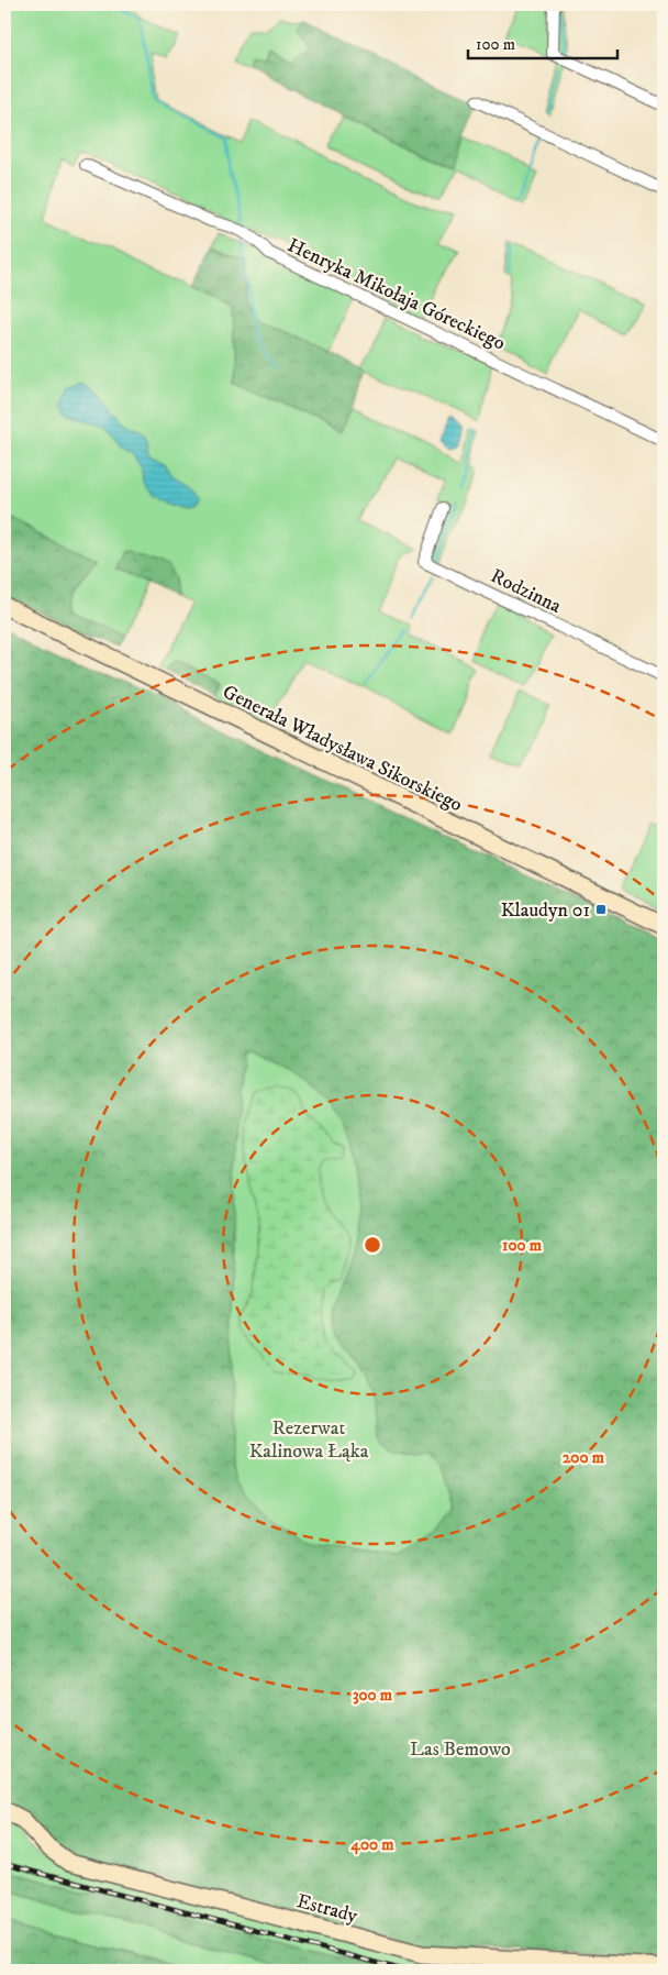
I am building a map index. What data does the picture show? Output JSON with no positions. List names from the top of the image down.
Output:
{
  "streets": {
    "main road": ["Generała Władysława Sikorskiego", "Estrady"],
    "street": ["Henryka Mikołaja Góreckiego", "Rodzinna"]
  },
  "parks": ["Rezerwat Kalinowa Łąka", "Las Bemowo"],
  "places": {
    "transit": ["Klaudyn 01"]
  },
  "scale_bar": "100 m",
  "rings": [
    "100 m",
    "200 m",
    "300 m",
    "400 m"
  ]
}
